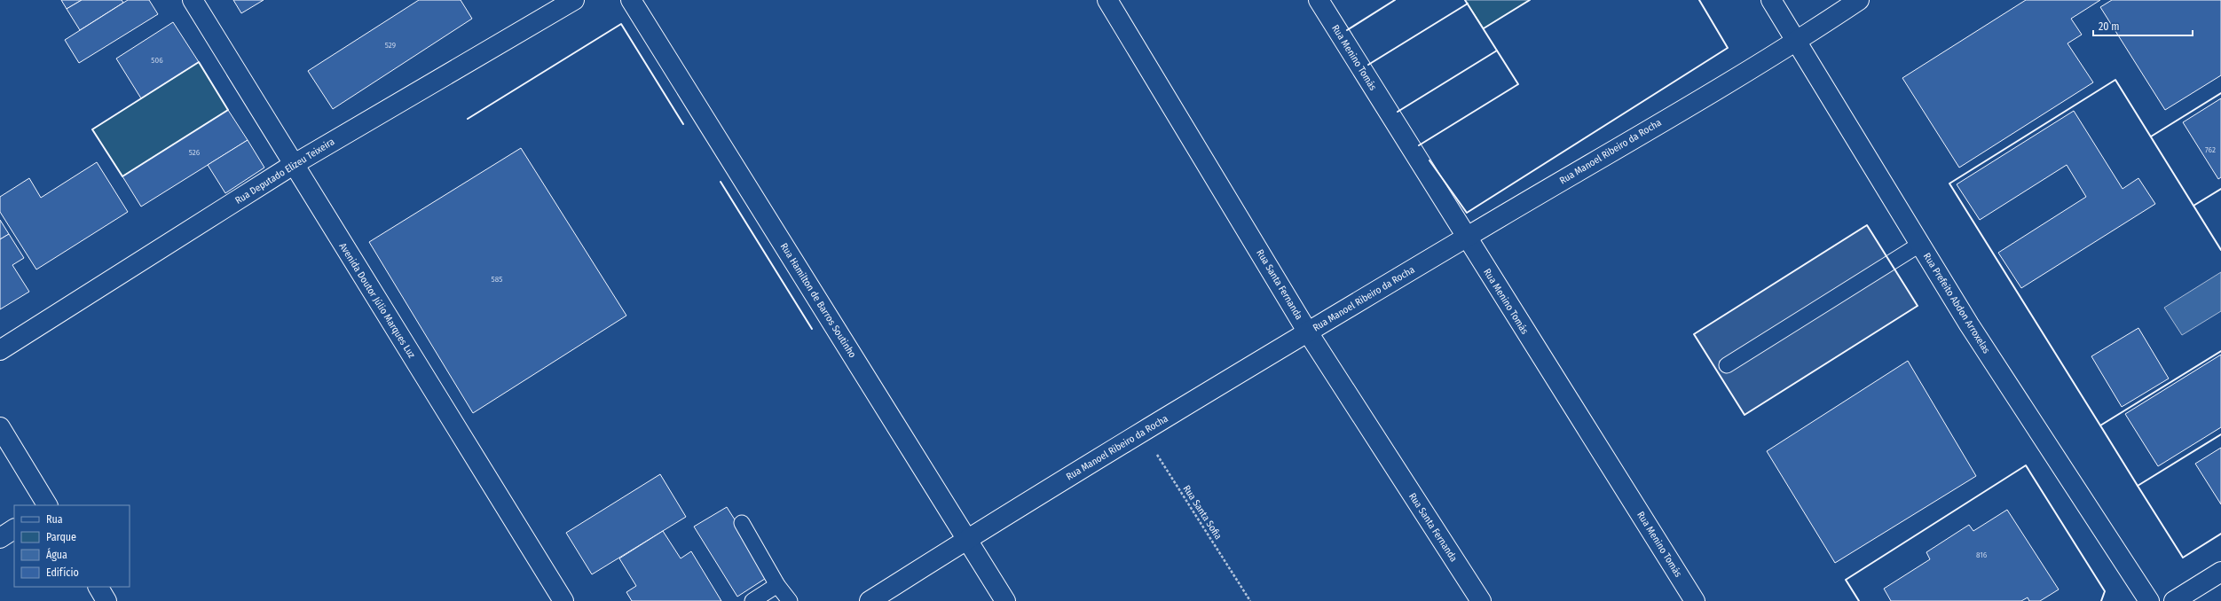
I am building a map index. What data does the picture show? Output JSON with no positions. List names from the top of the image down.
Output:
{
  "streets": {
    "street": [
      "Rua Menino Tomás",
      "Rua Manoel Ribeiro da Rocha",
      "Rua Deputado Elizeu Teixeira",
      "Rua Santa Fernanda",
      "Avenida Doutor Júlio Marques Luz",
      "Rua Hamilton de Barros Soutinho",
      "Rua Prefeito Abdon Arroxelas"
    ],
    "path": ["Rua Santa Sofia"]
  },
  "crossings": [
    ["Rua Menino Tomás", "Rua Manoel Ribeiro da Rocha"],
    ["Rua Manoel Ribeiro da Rocha", "Rua Santa Fernanda"],
    ["Rua Manoel Ribeiro da Rocha", "Rua Hamilton de Barros Soutinho"],
    ["Rua Manoel Ribeiro da Rocha", "Rua Prefeito Abdon Arroxelas"],
    ["Rua Manoel Ribeiro da Rocha", "Rua Santa Sofia"],
    ["Rua Deputado Elizeu Teixeira", "Avenida Doutor Júlio Marques Luz"]
  ],
  "house_numbers": [
    "529",
    "506",
    "762",
    "526",
    "585",
    "816"
  ],
  "legend": [
    "Rua",
    "Parque",
    "Água",
    "Edifício"
  ],
  "scale_bar": "20 m"
}
